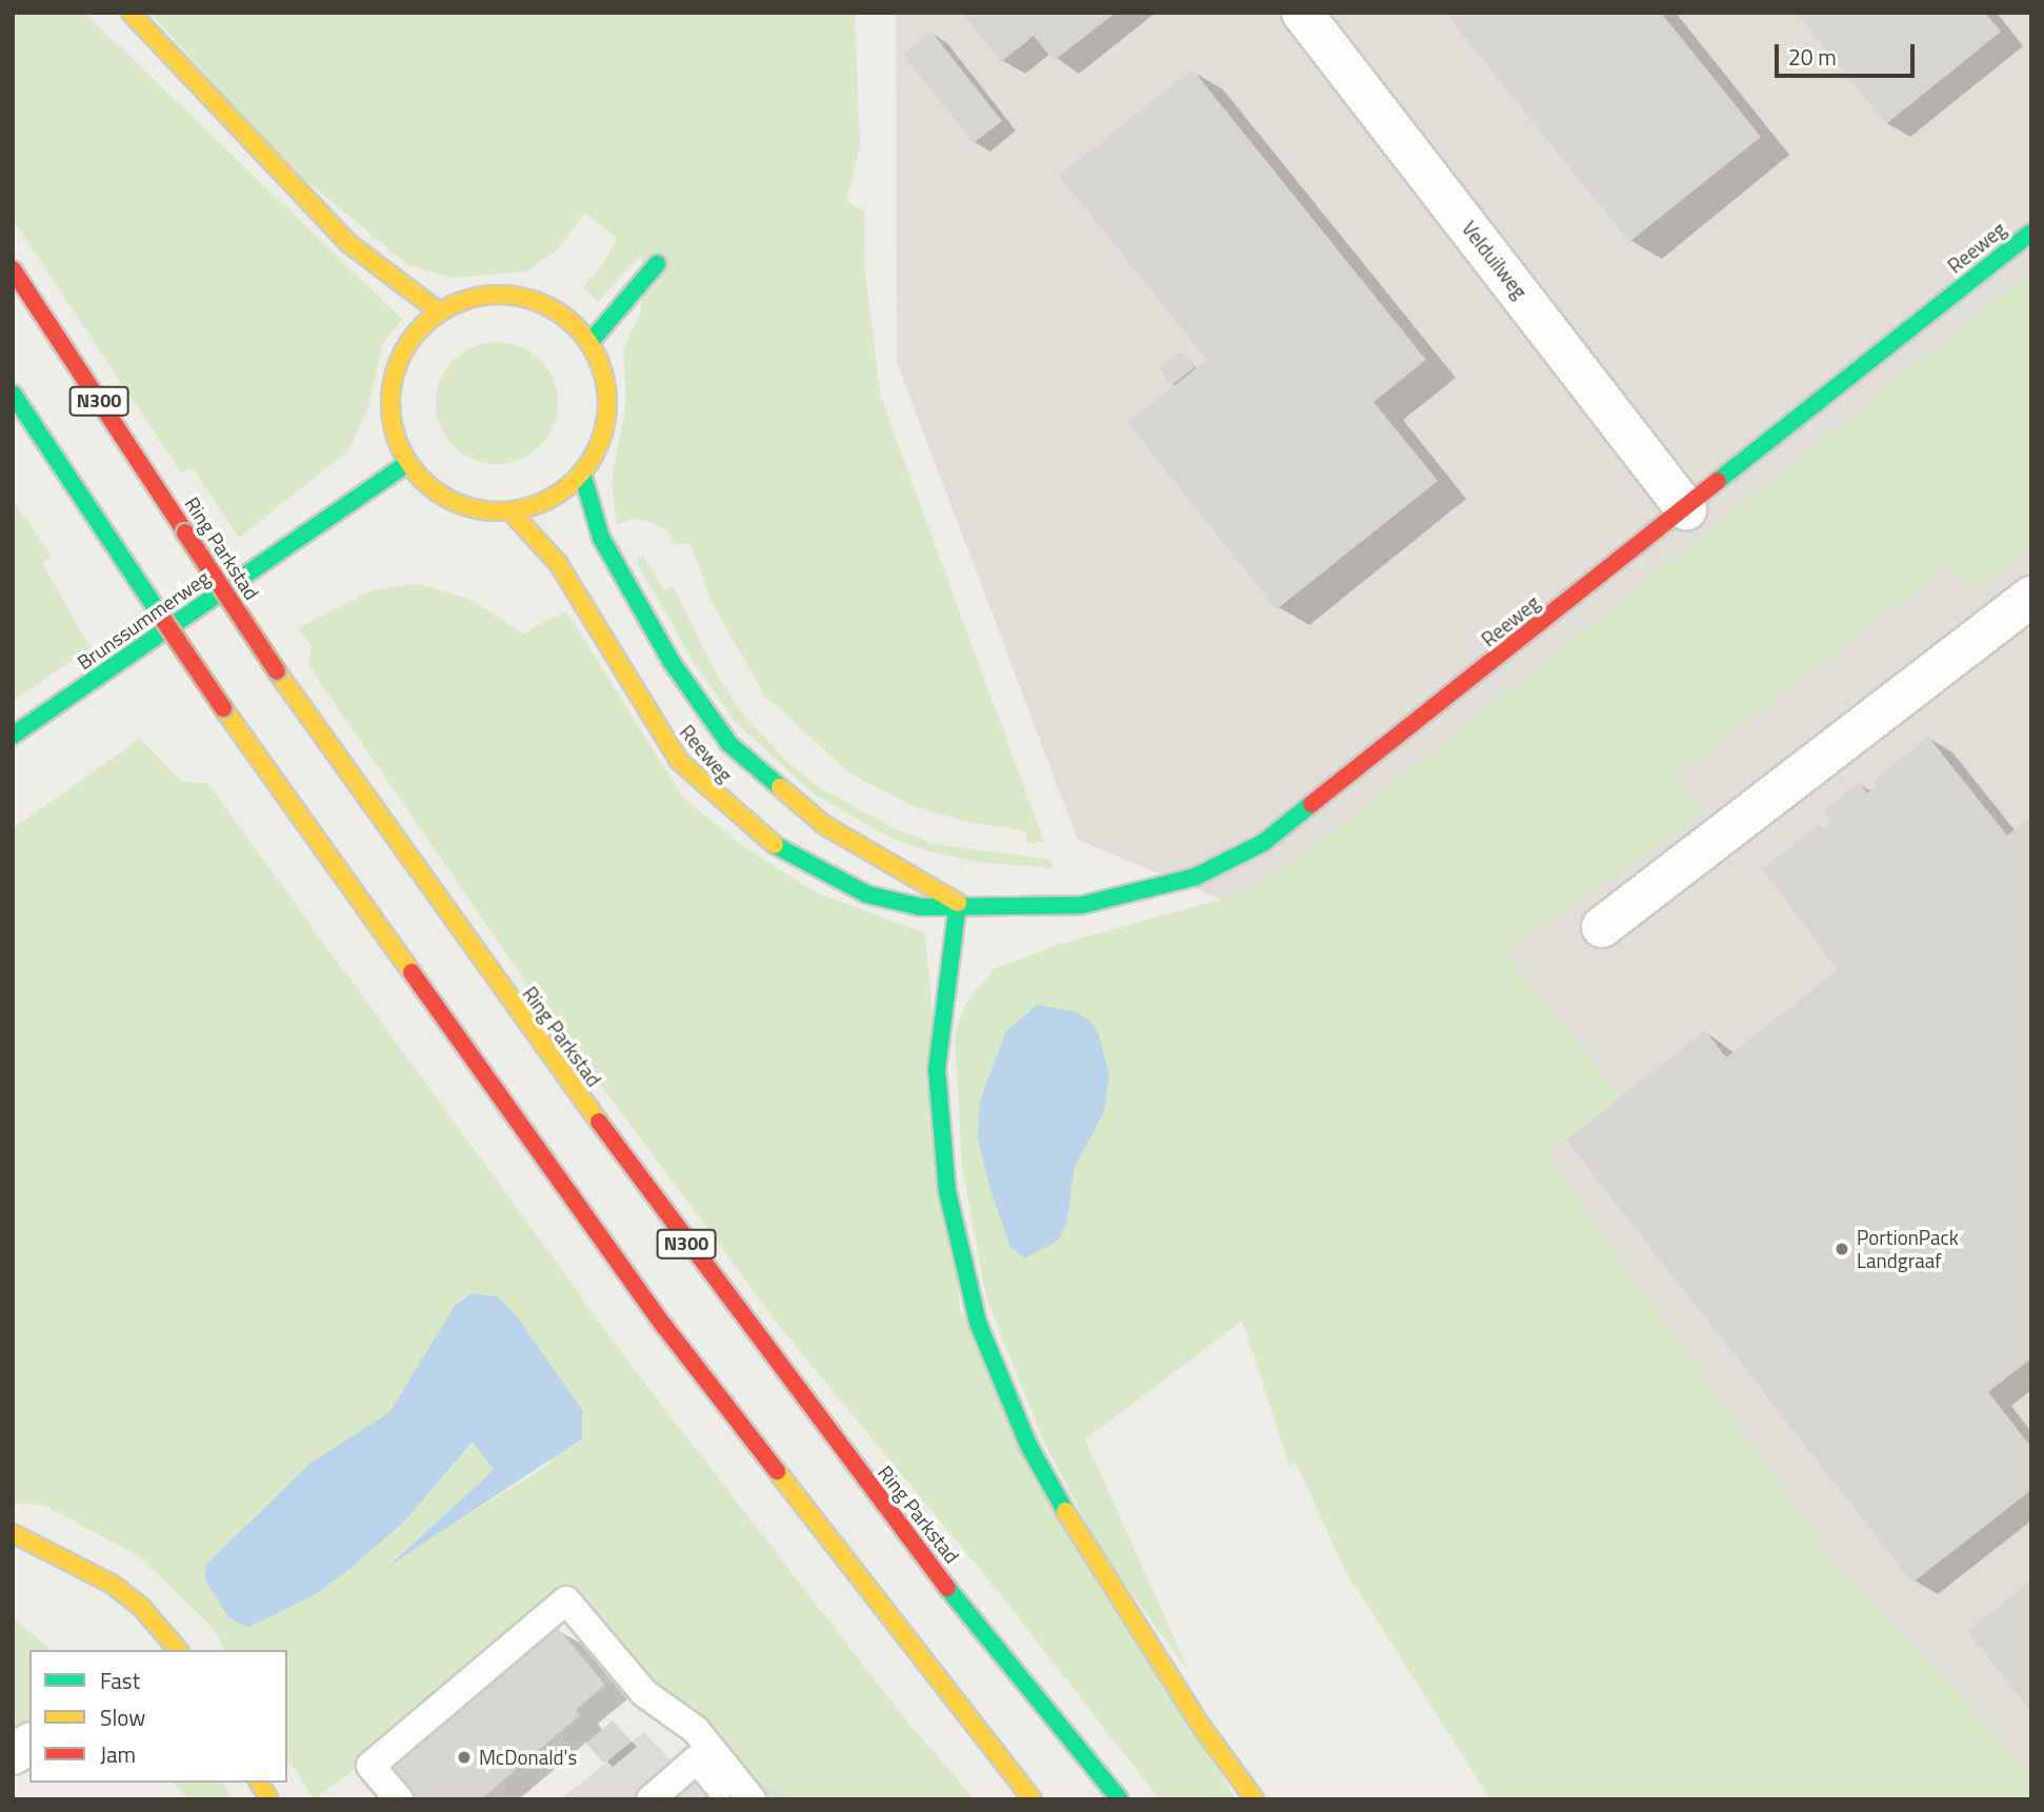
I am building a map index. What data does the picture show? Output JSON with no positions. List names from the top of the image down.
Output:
{
  "streets": {
    "main road": [
      "Reeweg",
      "N300",
      "Ring Parkstad",
      "Brunssummerweg"
    ],
    "street": ["Velduilweg"]
  },
  "crossings": [
    ["Reeweg", "Velduilweg"],
    ["Reeweg", "Brunssummerweg"]
  ],
  "places": ["PortionPack Landgraaf", "McDonald's"],
  "legend": ["Fast", "Slow", "Jam"],
  "scale_bar": "20 m"
}
